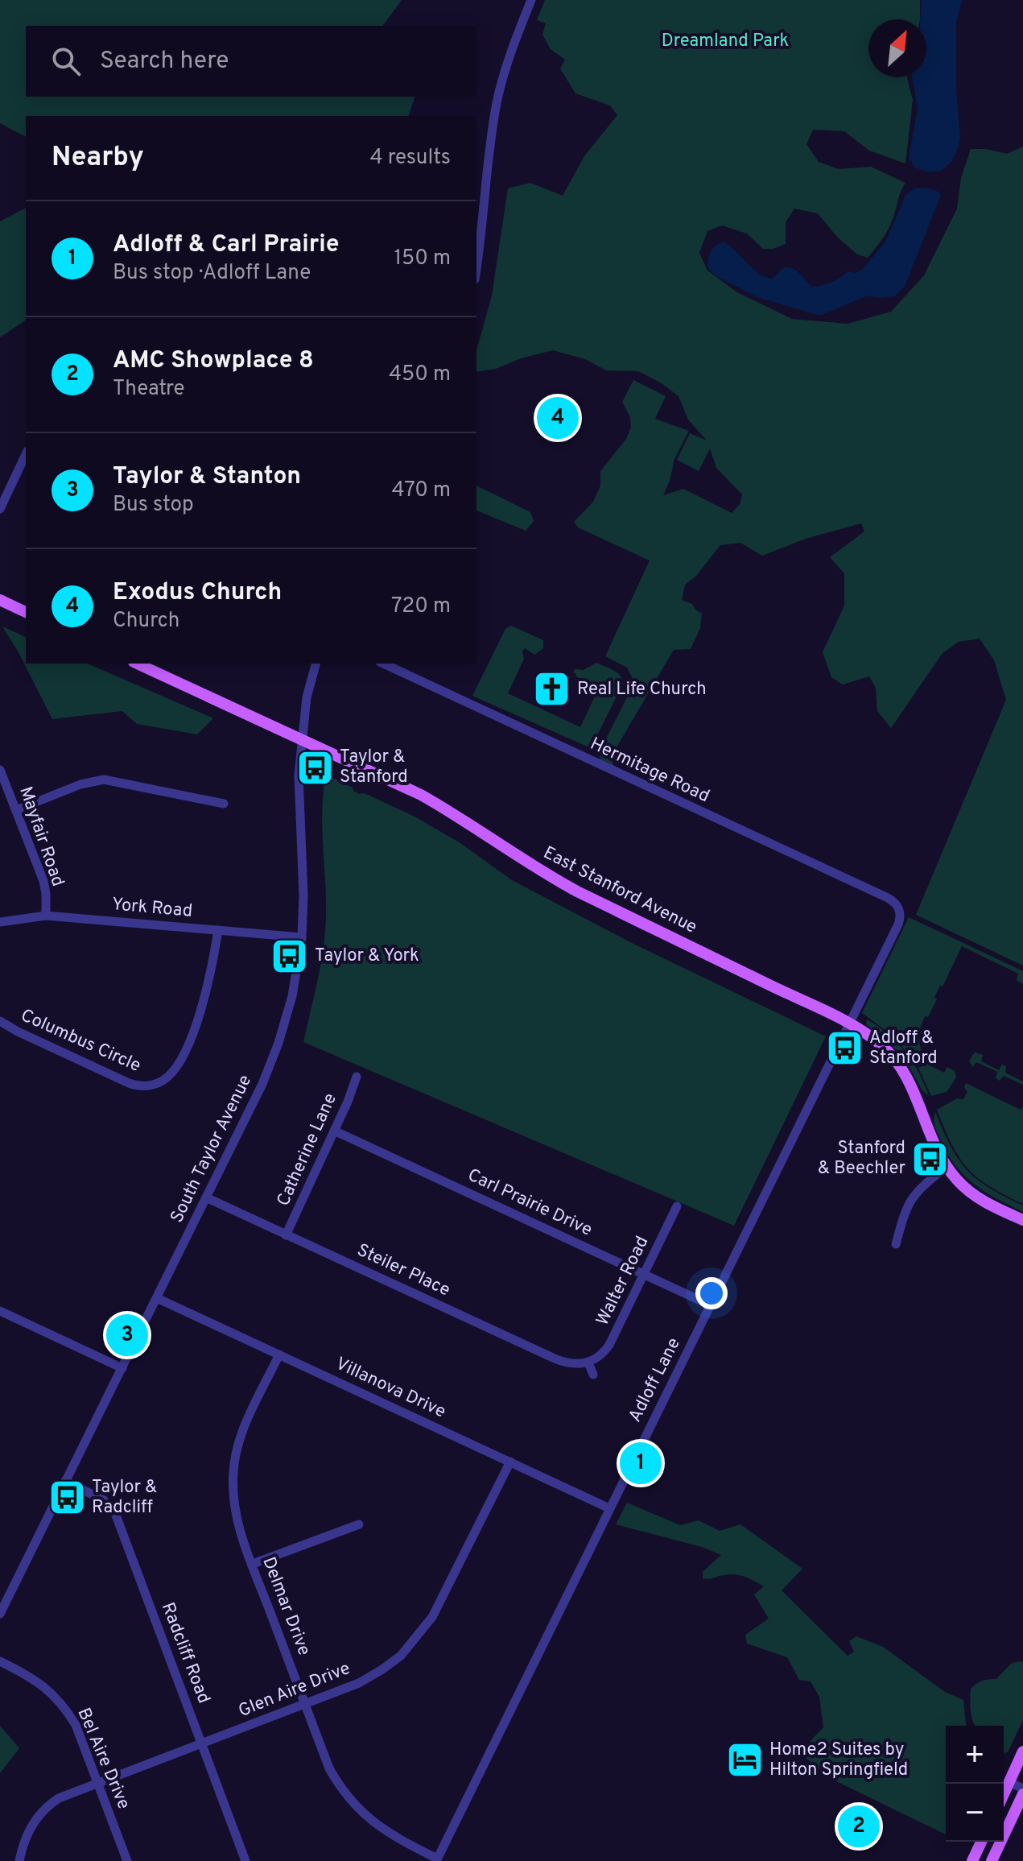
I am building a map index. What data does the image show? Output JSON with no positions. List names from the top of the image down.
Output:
{
  "streets": {
    "main road": ["East Stanford Avenue"],
    "street": [
      "Hermitage Road",
      "Mayfair Road",
      "York Road",
      "Columbus Circle",
      "South Taylor Avenue",
      "Catherine Lane",
      "Carl Prairie Drive",
      "Steiler Place",
      "Walter Road",
      "Adloff Lane",
      "Villanova Drive",
      "Delmar Drive",
      "Radcliff Road",
      "Glen Aire Drive",
      "Bel Aire Drive"
    ]
  },
  "crossings": [
    ["Hermitage Road", "Adloff Lane"],
    ["Mayfair Road", "York Road"],
    ["East Stanford Avenue", "South Taylor Avenue"],
    ["East Stanford Avenue", "Adloff Lane"],
    ["York Road", "Columbus Circle"],
    ["York Road", "South Taylor Avenue"],
    ["South Taylor Avenue", "Steiler Place"],
    ["South Taylor Avenue", "Villanova Drive"],
    ["South Taylor Avenue", "Radcliff Road"],
    ["Catherine Lane", "Carl Prairie Drive"],
    ["Catherine Lane", "Steiler Place"],
    ["Carl Prairie Drive", "Walter Road"],
    ["Carl Prairie Drive", "Adloff Lane"],
    ["Steiler Place", "Walter Road"],
    ["Adloff Lane", "Villanova Drive"],
    ["Adloff Lane", "Delmar Drive"],
    ["Villanova Drive", "Delmar Drive"],
    ["Villanova Drive", "Glen Aire Drive"],
    ["Delmar Drive", "Glen Aire Drive"],
    ["Radcliff Road", "Glen Aire Drive"],
    ["Glen Aire Drive", "Bel Aire Drive"]
  ],
  "parks": ["Dreamland Park"],
  "places": {
    "church": ["Real Life Church"],
    "bus stop": [
      "Taylor & Stanford",
      "Taylor & York",
      "Adloff & Stanford",
      "Stanford & Beechler",
      "Taylor & Radcliff"
    ],
    "hotel": ["Home2 Suites by Hilton Springfield"]
  },
  "north": "top right",
  "page": {
    "search": "Search here",
    "heading": ["Nearby", "4 results"],
    "list": [
      {
        "mark": "1",
        "name": "Adloff & Carl Prairie",
        "note": "Bus stop · Adloff Lane",
        "value": "150 m"
      },
      {
        "mark": "2",
        "name": "AMC Showplace 8",
        "note": "Theatre",
        "value": "450 m"
      },
      {
        "mark": "3",
        "name": "Taylor & Stanton",
        "note": "Bus stop",
        "value": "470 m"
      },
      {
        "mark": "4",
        "name": "Exodus Church",
        "note": "Church",
        "value": "720 m"
      }
    ],
    "pins": [
      "4",
      "3",
      "1",
      "2"
    ],
    "map_buttons": ["+", "−"]
  }
}
